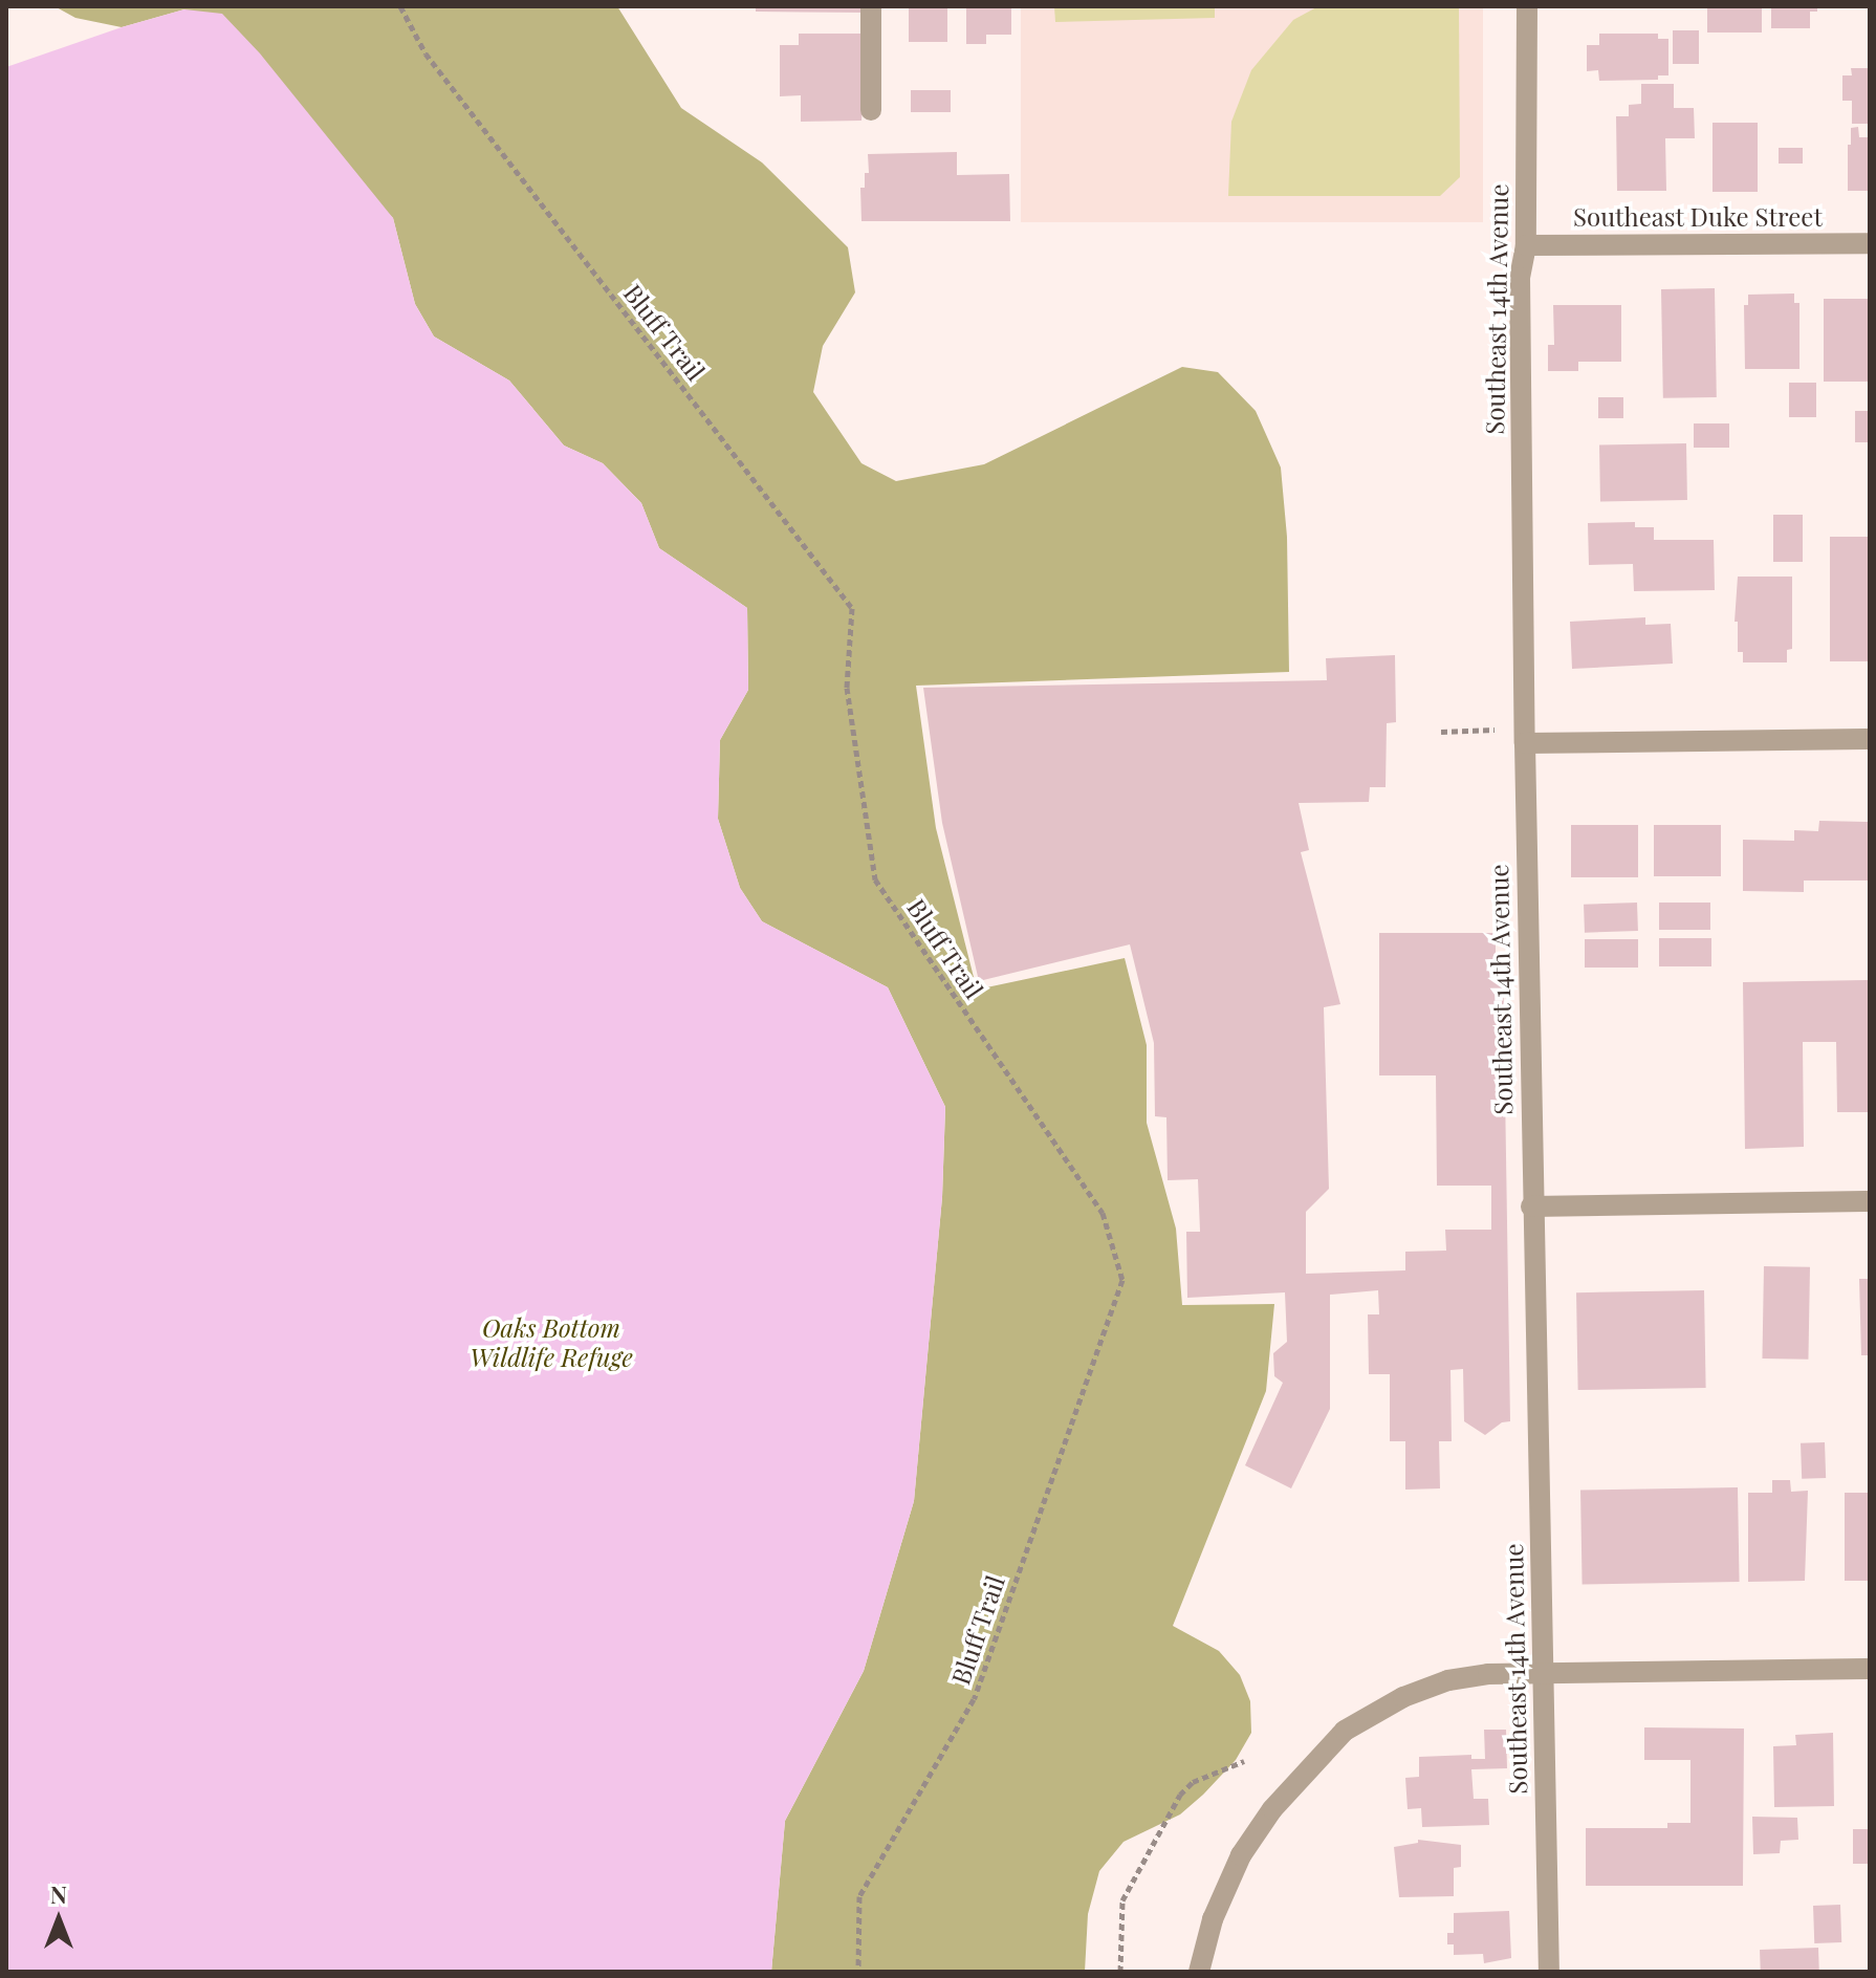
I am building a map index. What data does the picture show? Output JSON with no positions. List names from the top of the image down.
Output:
{
  "streets": {
    "street": ["Southeast Duke Street", "Southeast 14th Avenue"],
    "path": ["Bluff Trail"]
  },
  "crossings": [
    ["Southeast Duke Street", "Southeast 14th Avenue"]
  ],
  "parks": ["Oaks Bottom Wildlife Refuge"],
  "north": "top"
}
